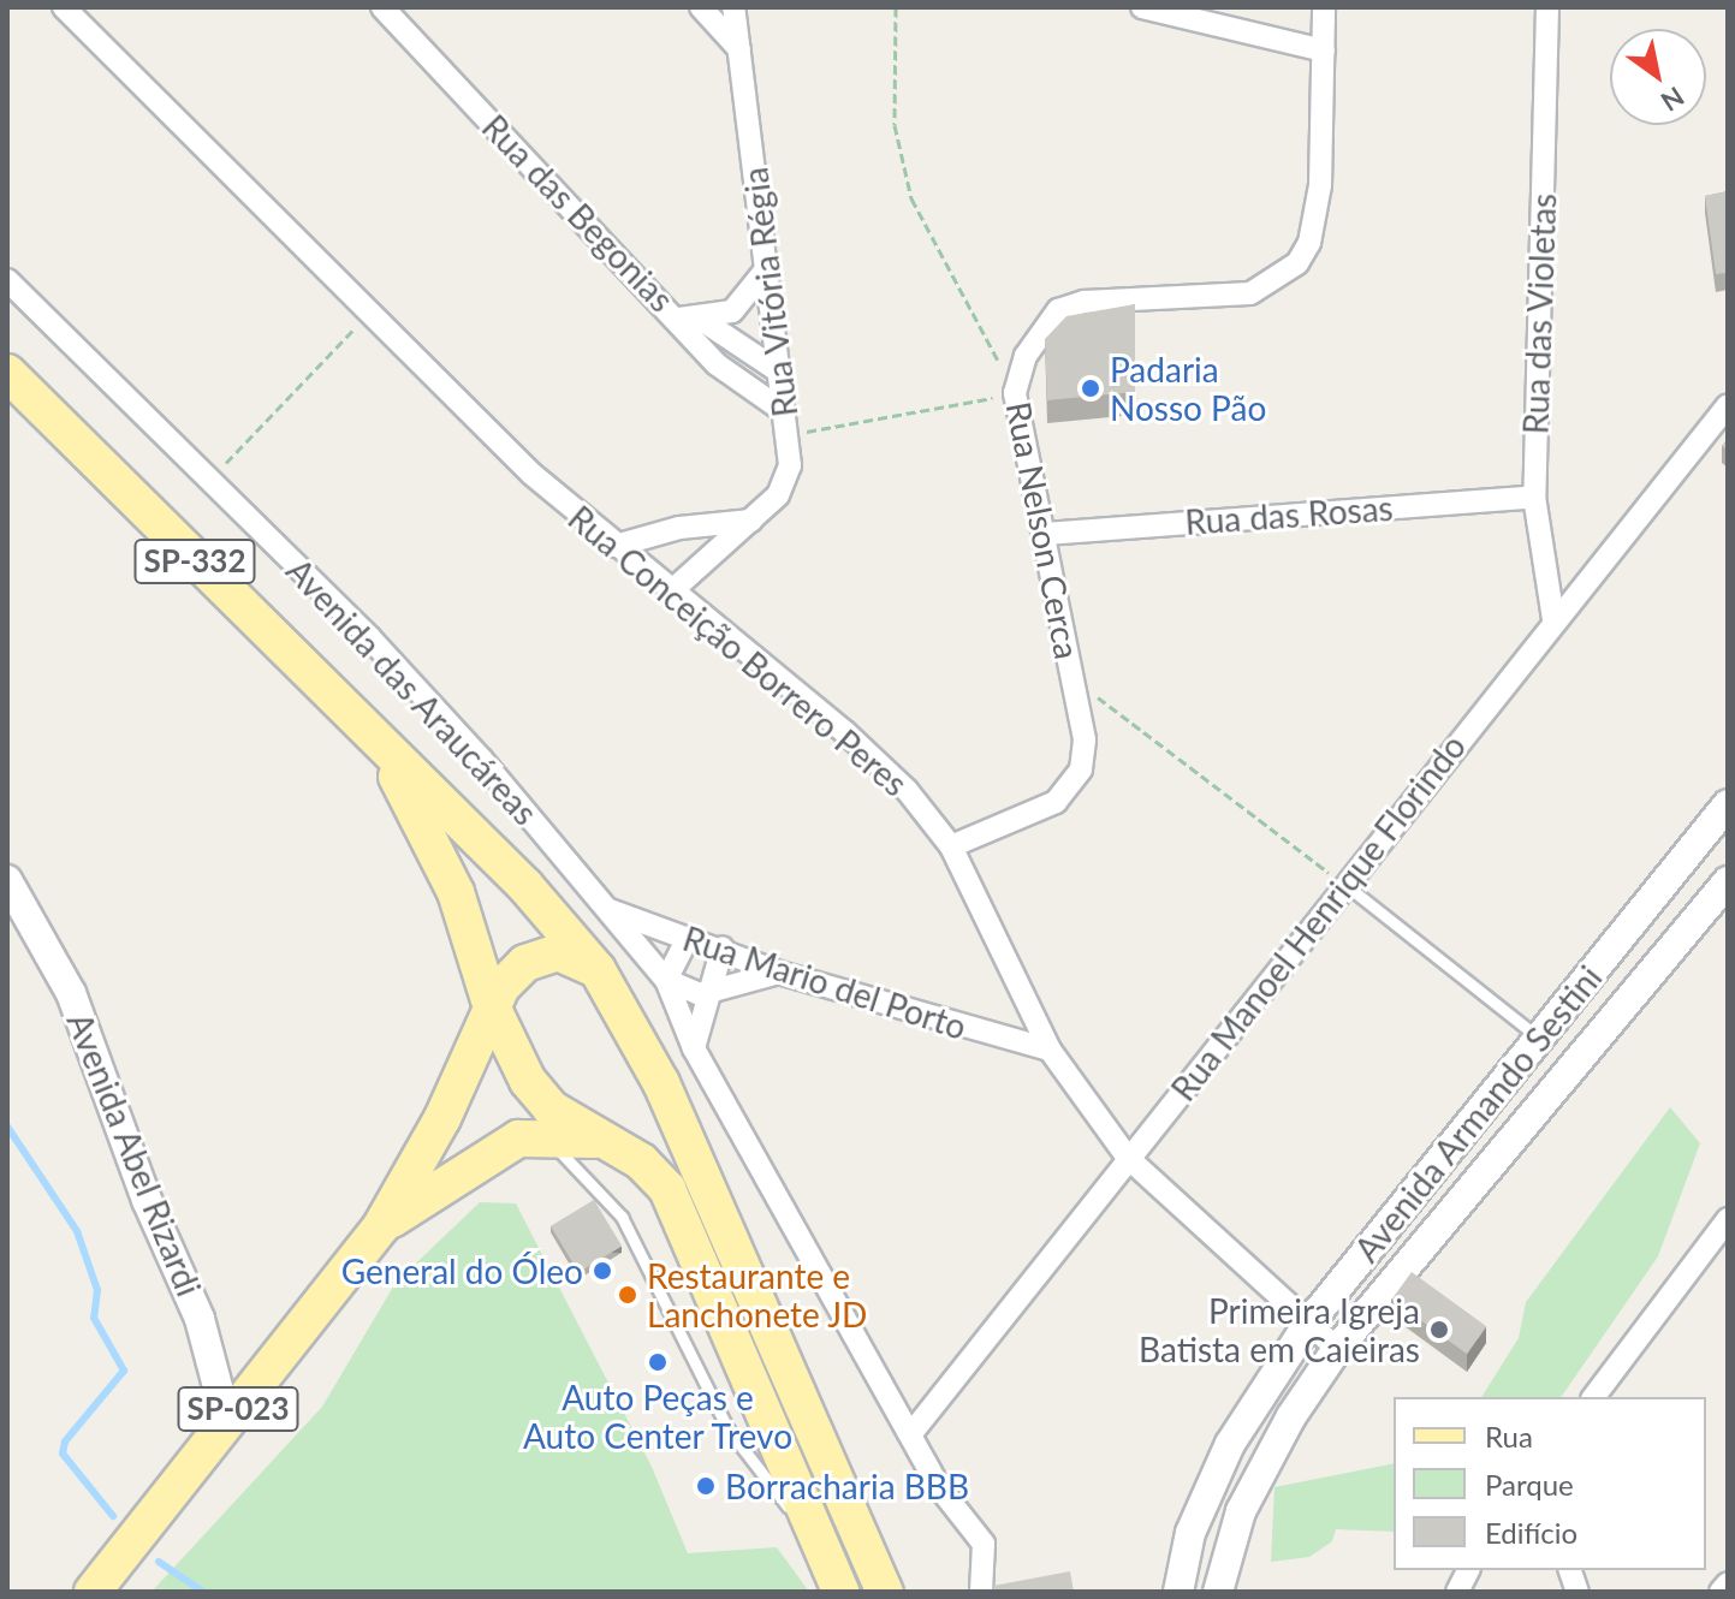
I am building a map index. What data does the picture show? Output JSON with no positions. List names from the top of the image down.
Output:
{
  "streets": {
    "main road": ["SP-332", "SP-023"],
    "street": [
      "Rua das Begonias",
      "Rua Vitória Régia",
      "Rua das Violetas",
      "Rua das Rosas",
      "Rua Nelson Cerca",
      "Rua Conceição Borrero Peres",
      "Avenida das Araucáreas",
      "Rua Manoel Henrique Florindo",
      "Rua Mario del Porto",
      "Avenida Armando Sestini",
      "Avenida Abel Rizardi"
    ]
  },
  "crossings": [
    ["Rua das Begonias", "Rua Vitória Régia"],
    ["Rua Vitória Régia", "Rua Conceição Borrero Peres"],
    ["Rua das Violetas", "Rua das Rosas"],
    ["Rua das Violetas", "Rua Manoel Henrique Florindo"],
    ["Rua das Rosas", "Rua Nelson Cerca"],
    ["Rua Nelson Cerca", "Rua Conceição Borrero Peres"],
    ["SP-332", "SP-023"],
    ["Rua Conceição Borrero Peres", "Rua Manoel Henrique Florindo"],
    ["Rua Conceição Borrero Peres", "Rua Mario del Porto"],
    ["Rua Conceição Borrero Peres", "Avenida Armando Sestini"],
    ["Avenida das Araucáreas", "Rua Mario del Porto"],
    ["Avenida Abel Rizardi", "SP-023"]
  ],
  "places": [
    "Padaria Nosso Pão",
    "General do Óleo",
    "Restaurante e Lanchonete JD",
    "Primeira Igreja Batista em Caieiras",
    "Auto Peças e Auto Center Trevo",
    "Borracharia BBB"
  ],
  "legend": ["Rua", "Parque", "Edifício"],
  "north": "bottom right"
}
